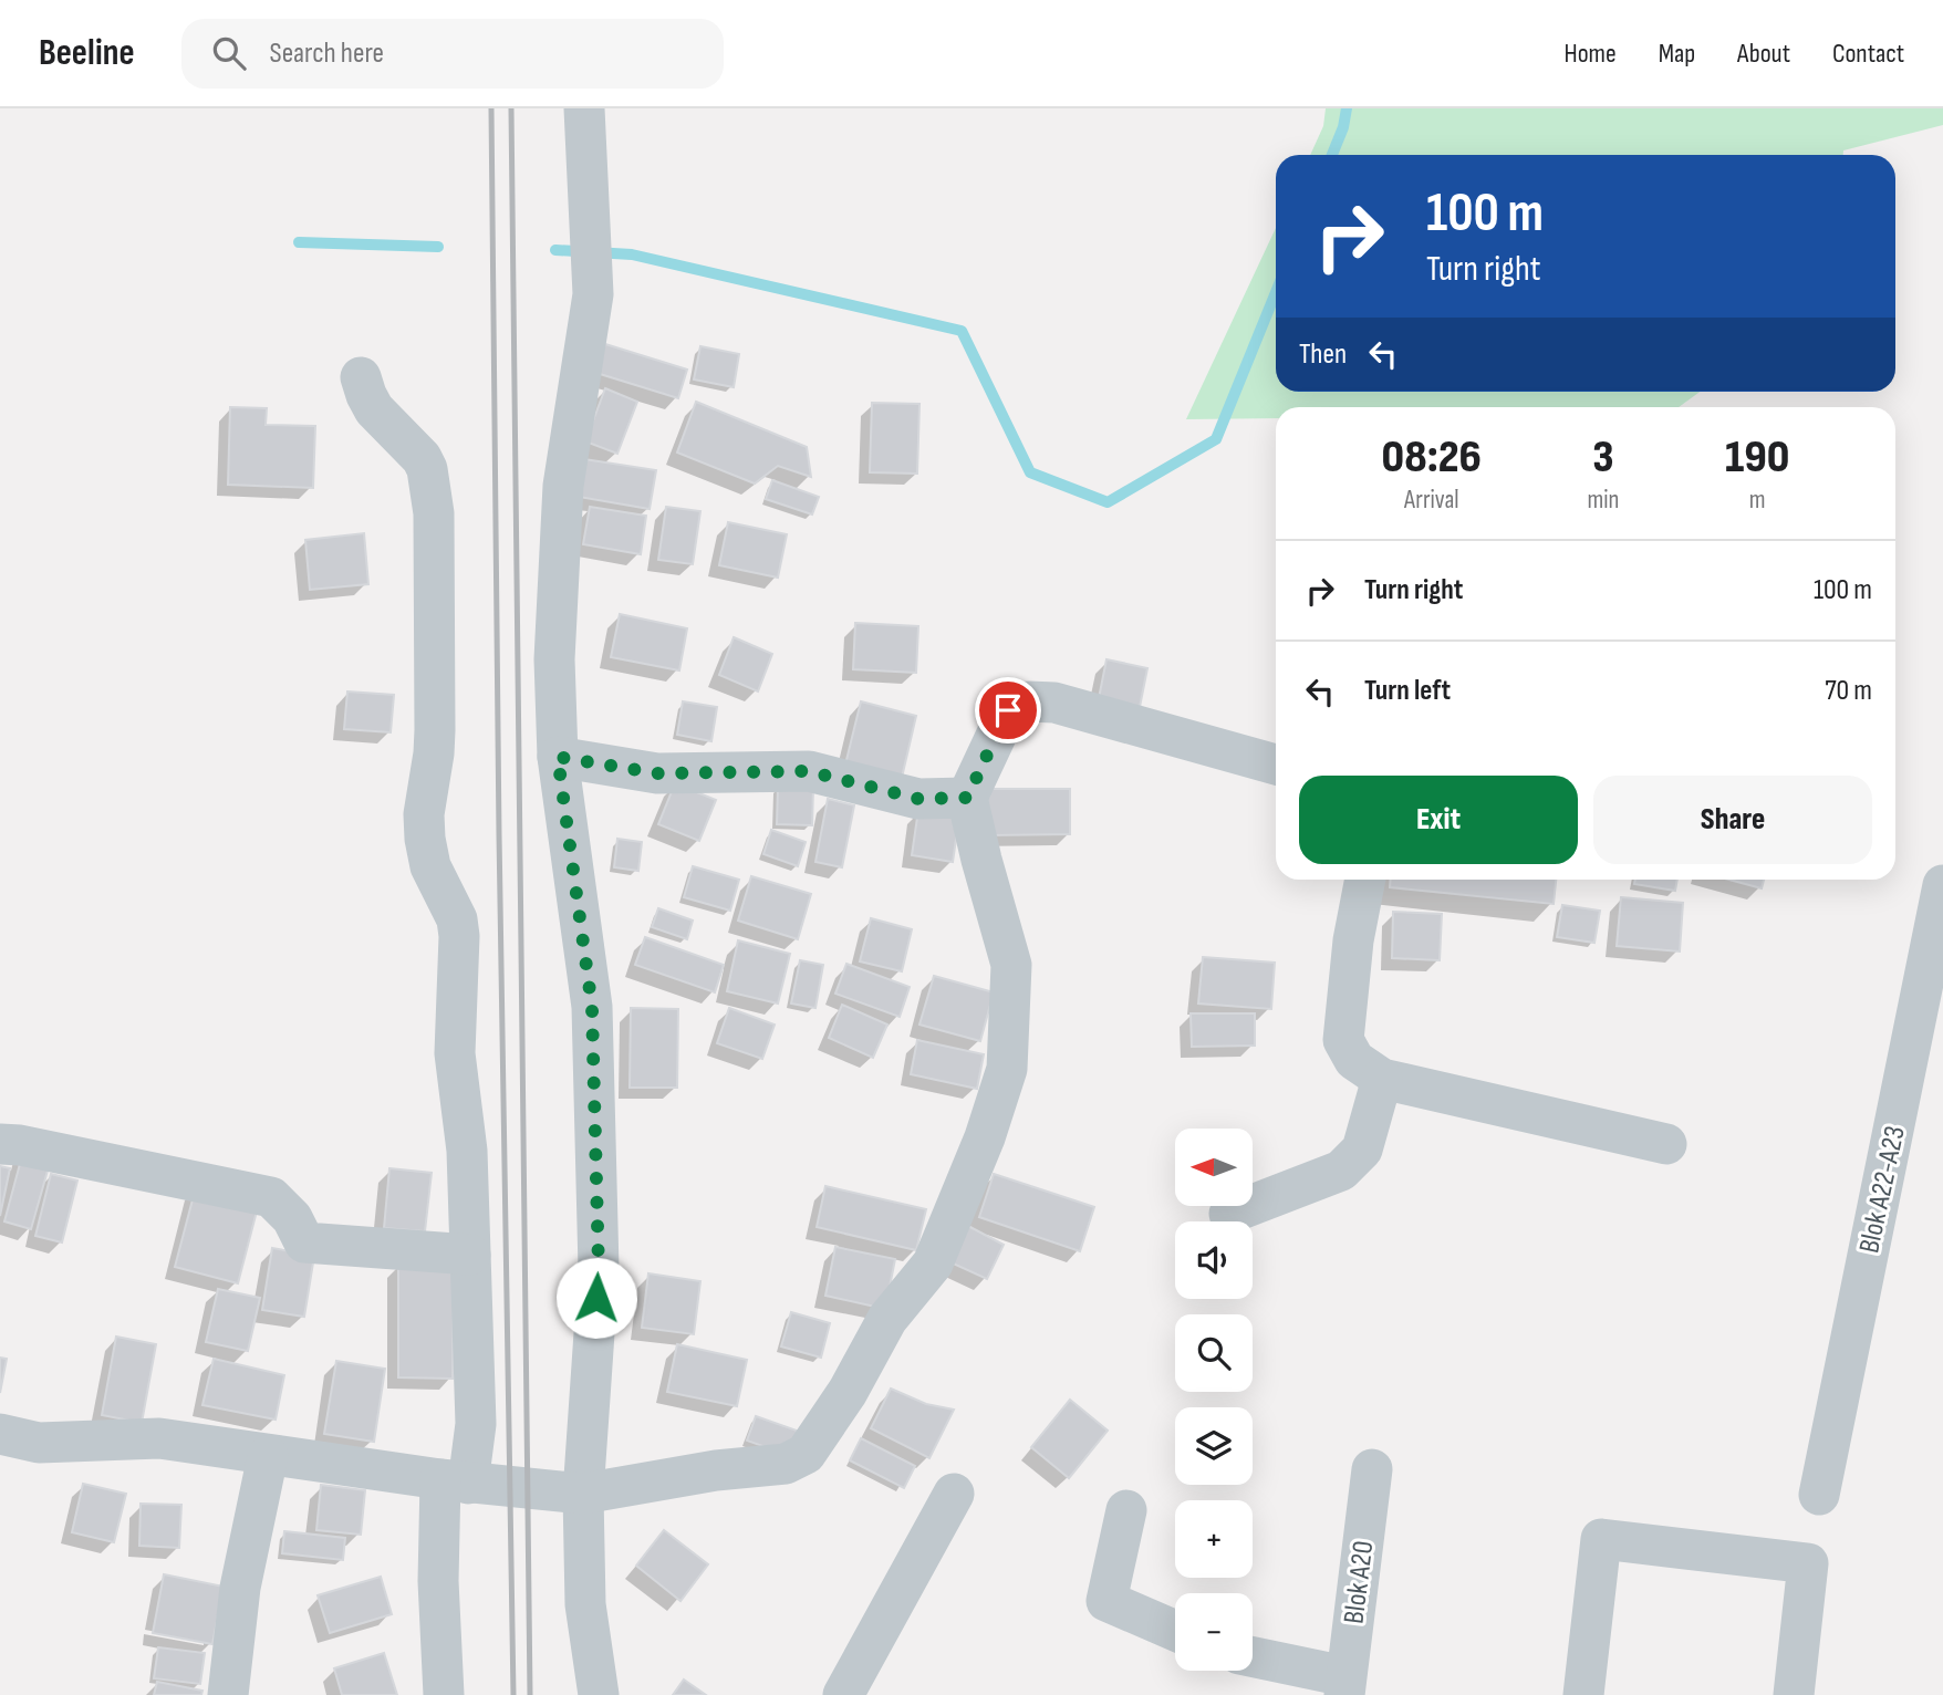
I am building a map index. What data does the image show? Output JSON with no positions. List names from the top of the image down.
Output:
{
  "streets": {
    "street": ["Blok A22-A23", "Blok A20"]
  },
  "north": "left",
  "page": {
    "header": "Beeline",
    "search": "Search here",
    "nav": [
      "Home",
      "Map",
      "About",
      "Contact"
    ],
    "turn": ["100 m", "Turn right"],
    "then": "Then",
    "eta": [
      "08:26",
      "Arrival",
      "3",
      "min",
      "190",
      "m"
    ],
    "list": [
      {
        "name": "Turn right",
        "value": "100 m"
      },
      {
        "name": "Turn left",
        "value": "70 m"
      }
    ],
    "buttons": ["Exit", "Share"],
    "map_buttons": ["+", "−"]
  }
}
